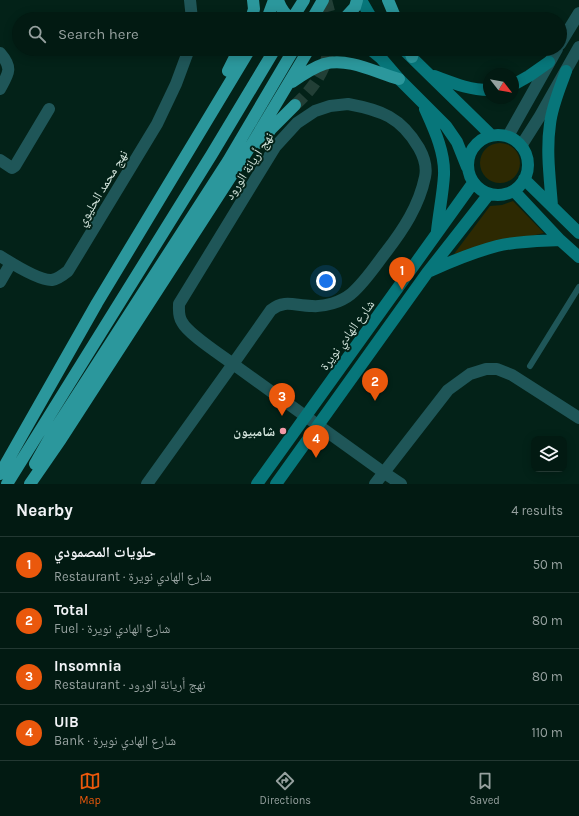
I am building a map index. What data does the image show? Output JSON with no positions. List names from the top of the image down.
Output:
{
  "streets": {
    "main road": ["شارع الهادي نويرة"],
    "street": ["نهج أريانة الورود", "نهج محمد الحليوي"]
  },
  "crossings": [
    ["نهج أريانة الورود", "شارع الهادي نويرة"]
  ],
  "places": ["شامبيون"],
  "north": "bottom right",
  "page": {
    "search": "Search here",
    "pins": [
      "1",
      "2",
      "3",
      "4"
    ],
    "heading": ["Nearby", "4 results"],
    "list": [
      {
        "mark": "1",
        "name": "حلويات المصمودي",
        "note": "Restaurant · شارع الهادي نويرة",
        "value": "50 m"
      },
      {
        "mark": "2",
        "name": "Total",
        "note": "Fuel · شارع الهادي نويرة",
        "value": "80 m"
      },
      {
        "mark": "3",
        "name": "Insomnia",
        "note": "Restaurant · نهج أريانة الورود",
        "value": "80 m"
      },
      {
        "mark": "4",
        "name": "UIB",
        "note": "Bank · شارع الهادي نويرة",
        "value": "110 m"
      }
    ],
    "nav": ["Map", "Directions", "Saved"]
  }
}
